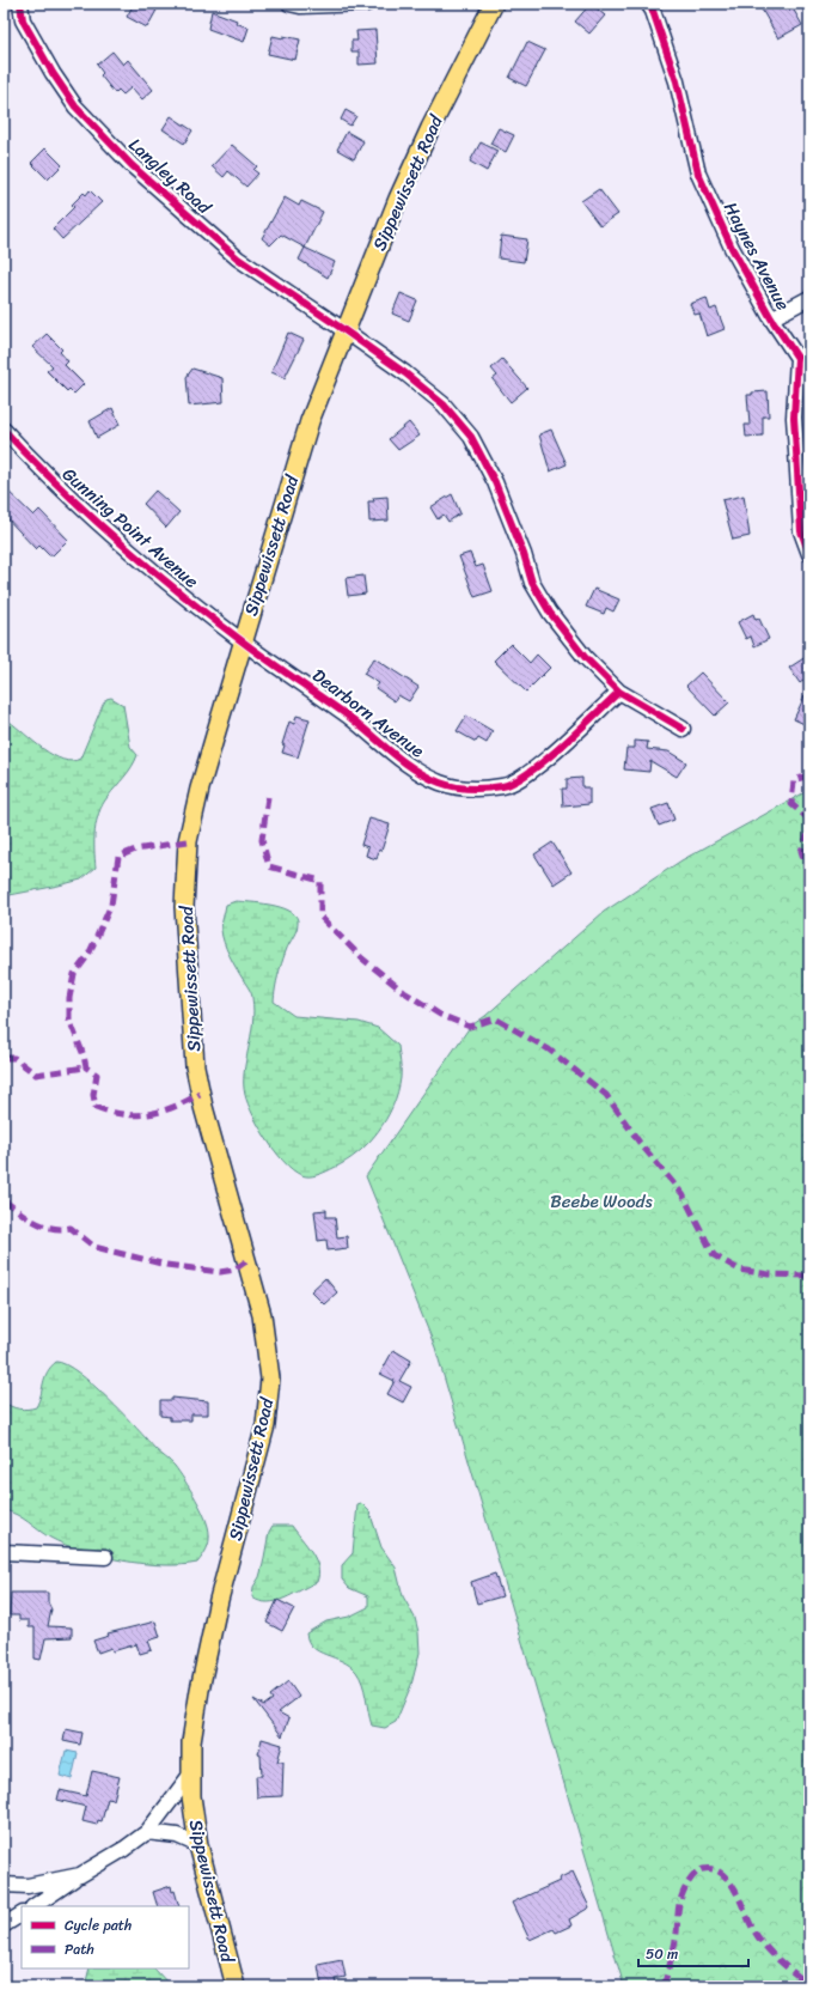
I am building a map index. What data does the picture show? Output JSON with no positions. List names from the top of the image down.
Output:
{
  "streets": {
    "main road": ["Sippewissett Road"],
    "street": [
      "Langley Road",
      "Haynes Avenue",
      "Gunning Point Avenue",
      "Dearborn Avenue"
    ]
  },
  "crossings": [
    ["Langley Road", "Sippewissett Road"],
    ["Sippewissett Road", "Gunning Point Avenue"],
    ["Sippewissett Road", "Dearborn Avenue"],
    ["Gunning Point Avenue", "Dearborn Avenue"]
  ],
  "parks": ["Beebe Woods"],
  "legend": ["Cycle path", "Path"],
  "scale_bar": "50 m"
}
